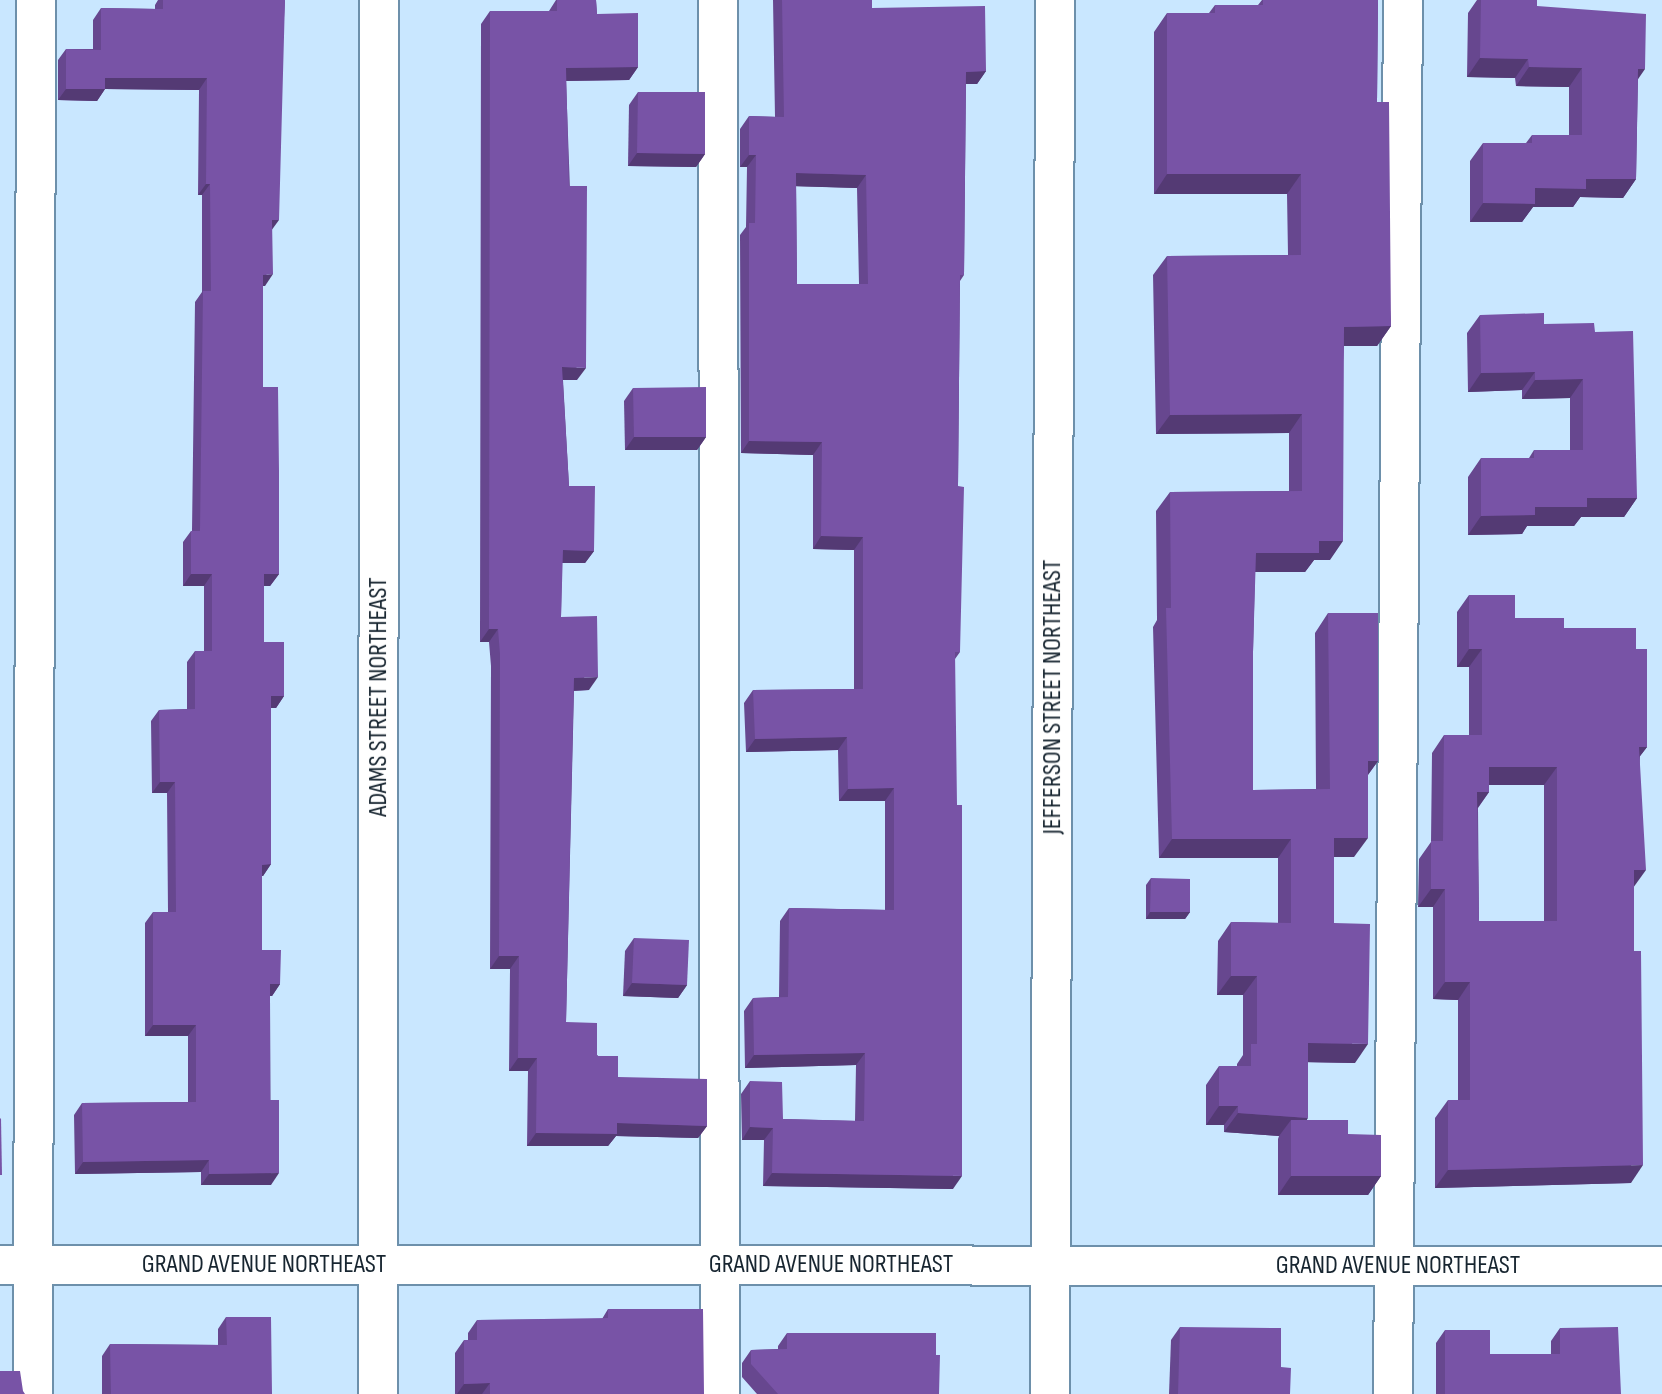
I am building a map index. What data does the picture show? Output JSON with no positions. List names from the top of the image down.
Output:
{
  "streets": {
    "street": ["ADAMS STREET NORTHEAST", "JEFFERSON STREET NORTHEAST", "GRAND AVENUE NORTHEAST"]
  },
  "crossings": [
    ["ADAMS STREET NORTHEAST", "GRAND AVENUE NORTHEAST"],
    ["JEFFERSON STREET NORTHEAST", "GRAND AVENUE NORTHEAST"]
  ]
}
